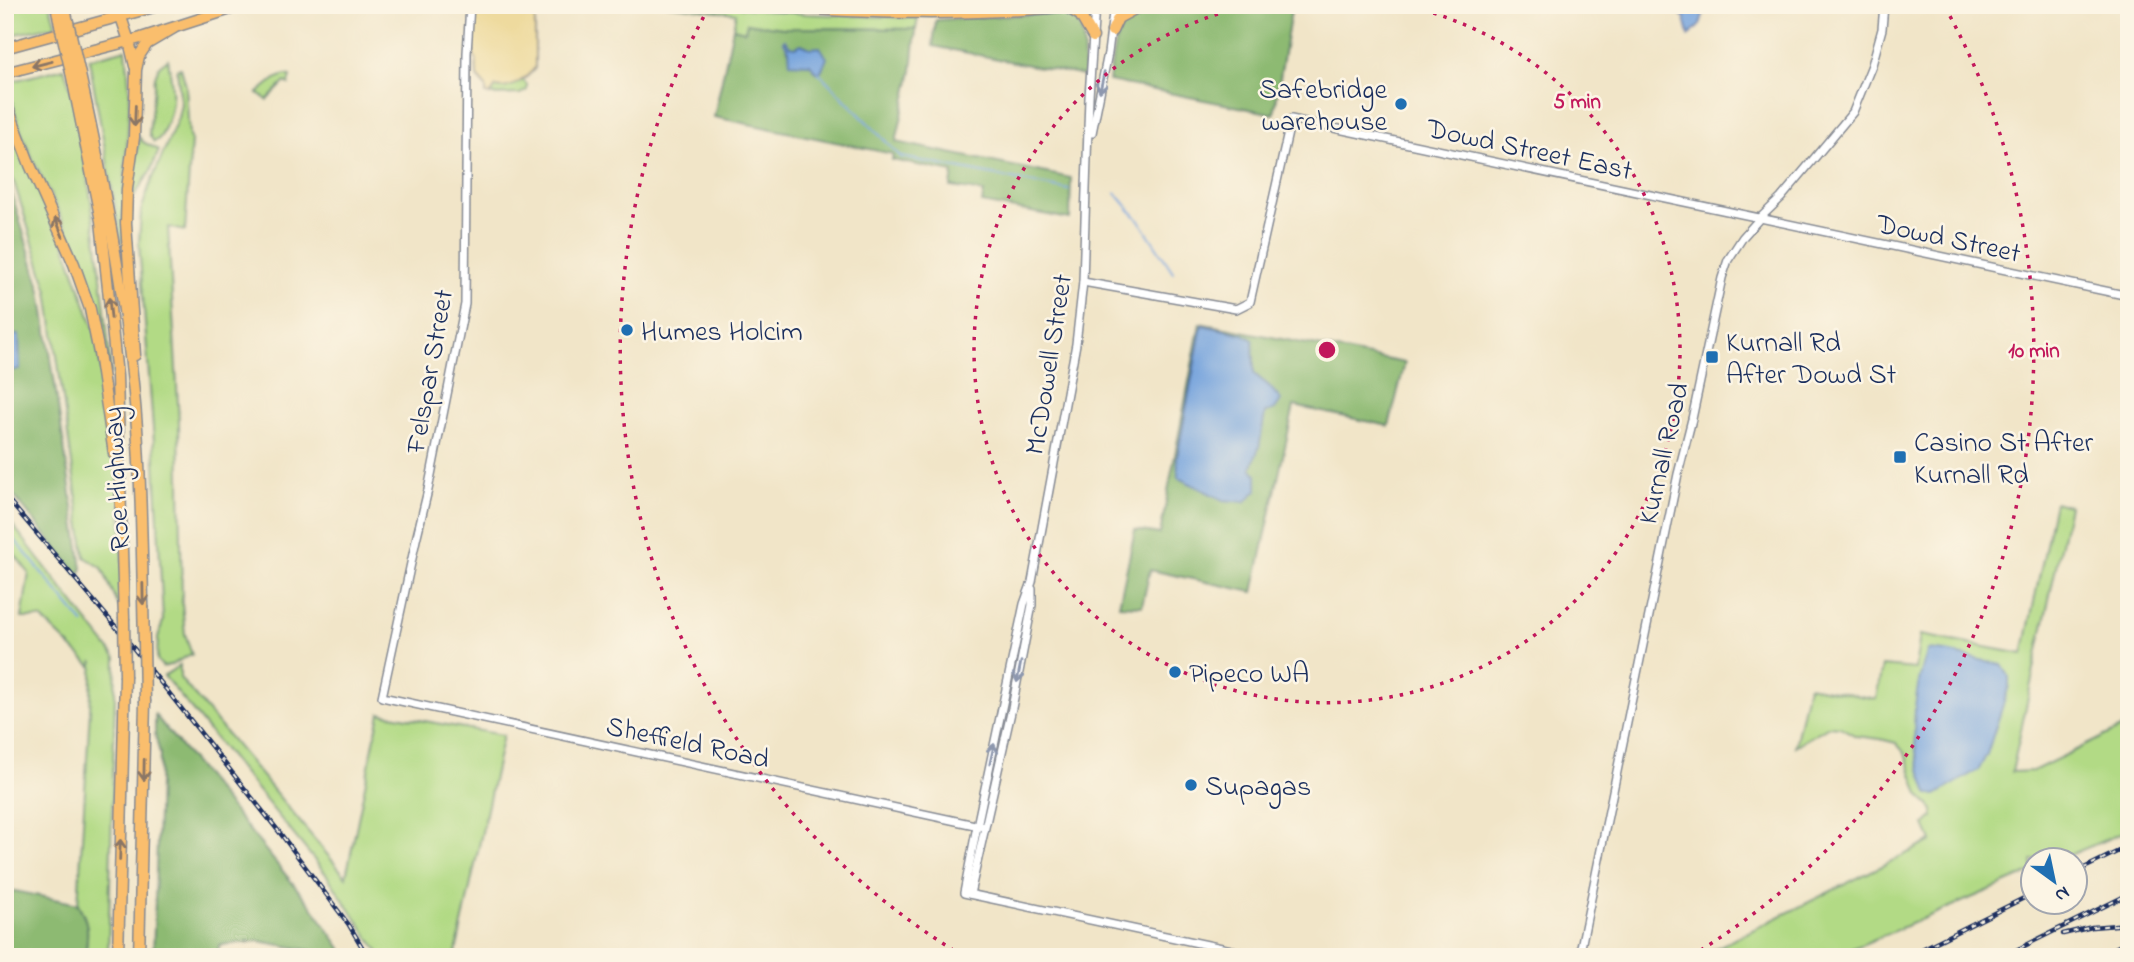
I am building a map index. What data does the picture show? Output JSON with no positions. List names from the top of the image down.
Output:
{
  "streets": {
    "highway": ["Roe Highway"],
    "street": [
      "Dowd Street East",
      "Dowd Street",
      "McDowell Street",
      "Felspar Street",
      "Kurnall Road",
      "Sheffield Road"
    ]
  },
  "crossings": [
    ["Dowd Street East", "Dowd Street"],
    ["Dowd Street East", "McDowell Street"],
    ["Dowd Street East", "Kurnall Road"],
    ["Dowd Street", "Kurnall Road"],
    ["McDowell Street", "Sheffield Road"],
    ["Felspar Street", "Sheffield Road"]
  ],
  "places": {
    "other": [
      "Safebridge warehouse",
      "Humes Holcim",
      "Pipeco WA",
      "Supagas"
    ],
    "transit": ["Kurnall Rd After Dowd St", "Casino St After Kurnall Rd"]
  },
  "north": "bottom right",
  "rings": ["5 min", "10 min"]
}
